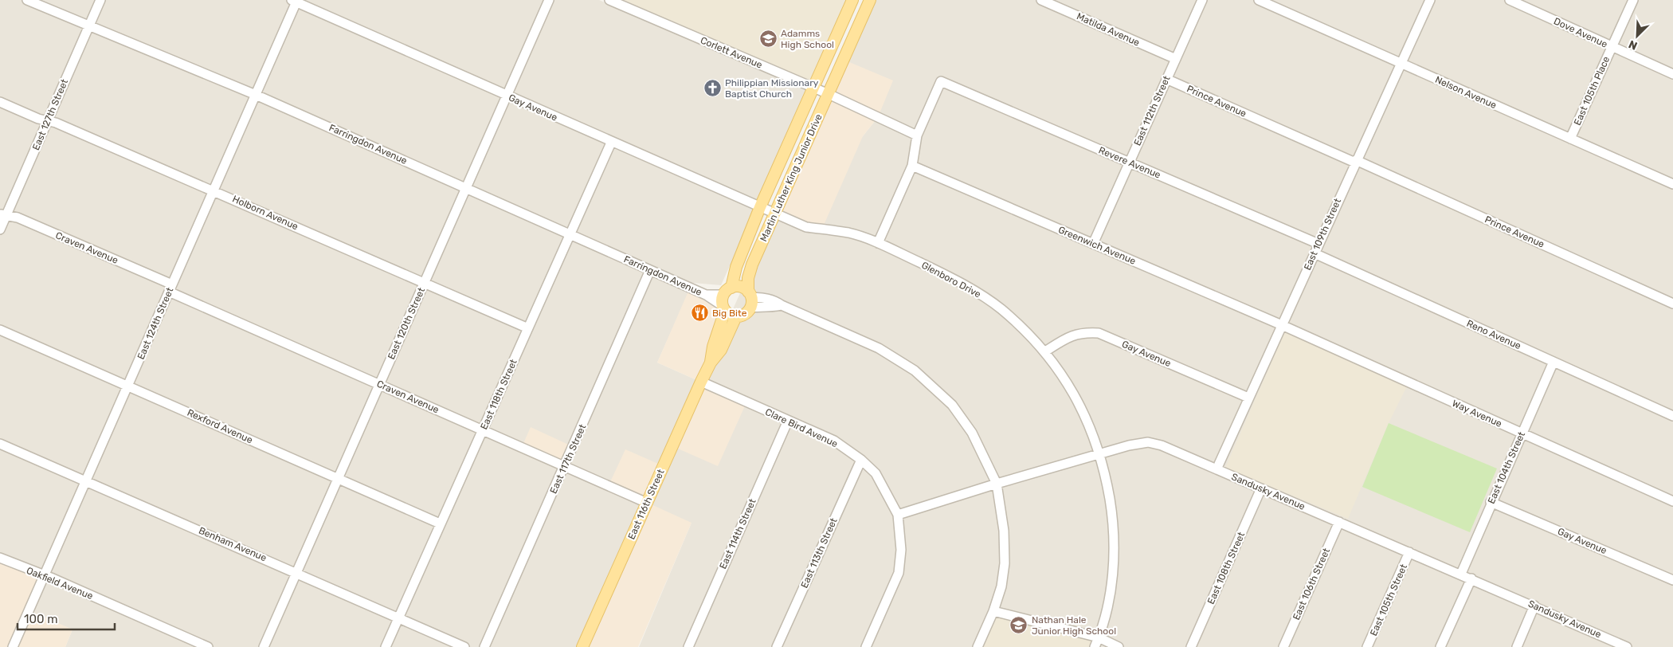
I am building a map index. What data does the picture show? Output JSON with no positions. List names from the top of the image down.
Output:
{
  "streets": {
    "main road": ["Martin Luther King Junior Drive", "East 116th Street"],
    "street": [
      "Matilda Avenue",
      "Dove Avenue",
      "Corlett Avenue",
      "East 105th Place",
      "Nelson Avenue",
      "Prince Avenue",
      "Gay Avenue",
      "East 112th Street",
      "East 127th Street",
      "Farringdon Avenue",
      "Revere Avenue",
      "Holborn Avenue",
      "East 109th Street",
      "Greenwich Avenue",
      "Craven Avenue",
      "Glenboro Drive",
      "East 124th Street",
      "East 120th Street",
      "Reno Avenue",
      "East 118th Street",
      "Way Avenue",
      "Rexford Avenue",
      "Clare Bird Avenue",
      "East 117th Street",
      "East 104th Street",
      "Sandusky Avenue",
      "East 114th Street",
      "Benham Avenue",
      "East 113th Street",
      "East 108th Street",
      "Oakfield Avenue",
      "East 106th Street",
      "East 105th Street"
    ]
  },
  "crossings": [
    ["Matilda Avenue", "East 112th Street"],
    ["Dove Avenue", "East 105th Place"],
    ["Corlett Avenue", "Revere Avenue"],
    ["Corlett Avenue", "Martin Luther King Junior Drive"],
    ["East 105th Place", "Nelson Avenue"],
    ["Nelson Avenue", "East 109th Street"],
    ["Prince Avenue", "East 112th Street"],
    ["Prince Avenue", "East 109th Street"],
    ["Gay Avenue", "Martin Luther King Junior Drive"],
    ["Gay Avenue", "East 109th Street"],
    ["Gay Avenue", "Glenboro Drive"],
    ["Gay Avenue", "East 124th Street"],
    ["Gay Avenue", "East 120th Street"],
    ["Gay Avenue", "East 118th Street"],
    ["Gay Avenue", "East 104th Street"],
    ["East 112th Street", "Revere Avenue"],
    ["East 112th Street", "Greenwich Avenue"],
    ["East 127th Street", "Farringdon Avenue"],
    ["East 127th Street", "Holborn Avenue"],
    ["East 127th Street", "Craven Avenue"],
    ["Farringdon Avenue", "Martin Luther King Junior Drive"],
    ["Farringdon Avenue", "East 124th Street"],
    ["Farringdon Avenue", "East 120th Street"],
    ["Farringdon Avenue", "East 118th Street"],
    ["Farringdon Avenue", "East 117th Street"],
    ["Farringdon Avenue", "East 116th Street"],
    ["Revere Avenue", "East 109th Street"],
    ["Martin Luther King Junior Drive", "Glenboro Drive"],
    ["Martin Luther King Junior Drive", "East 116th Street"],
    ["Holborn Avenue", "East 124th Street"],
    ["Holborn Avenue", "East 120th Street"],
    ["Holborn Avenue", "East 118th Street"],
    ["East 109th Street", "Greenwich Avenue"],
    ["East 109th Street", "Reno Avenue"],
    ["East 109th Street", "Way Avenue"],
    ["East 109th Street", "Sandusky Avenue"],
    ["Greenwich Avenue", "Way Avenue"],
    ["Craven Avenue", "East 124th Street"],
    ["Craven Avenue", "East 120th Street"],
    ["Craven Avenue", "East 118th Street"],
    ["Craven Avenue", "East 117th Street"],
    ["Craven Avenue", "East 116th Street"],
    ["Glenboro Drive", "Sandusky Avenue"],
    ["East 124th Street", "Rexford Avenue"],
    ["East 124th Street", "Benham Avenue"],
    ["East 124th Street", "Oakfield Avenue"],
    ["East 120th Street", "Rexford Avenue"],
    ["East 120th Street", "Benham Avenue"],
    ["Reno Avenue", "East 104th Street"],
    ["East 118th Street", "Rexford Avenue"],
    ["East 118th Street", "Benham Avenue"],
    ["Way Avenue", "East 104th Street"],
    ["Clare Bird Avenue", "Sandusky Avenue"],
    ["Clare Bird Avenue", "East 116th Street"],
    ["Clare Bird Avenue", "East 114th Street"],
    ["Clare Bird Avenue", "East 113th Street"],
    ["East 104th Street", "Sandusky Avenue"],
    ["Sandusky Avenue", "East 108th Street"],
    ["Sandusky Avenue", "East 106th Street"],
    ["Sandusky Avenue", "East 105th Street"]
  ],
  "places": {
    "school or university": ["Adamms High School", "Nathan Hale Junior High School"],
    "church": ["Philippian Missionary Baptist Church"],
    "restaurant": ["Big Bite"]
  },
  "scale_bar": "100 m",
  "north": "bottom left"
}
